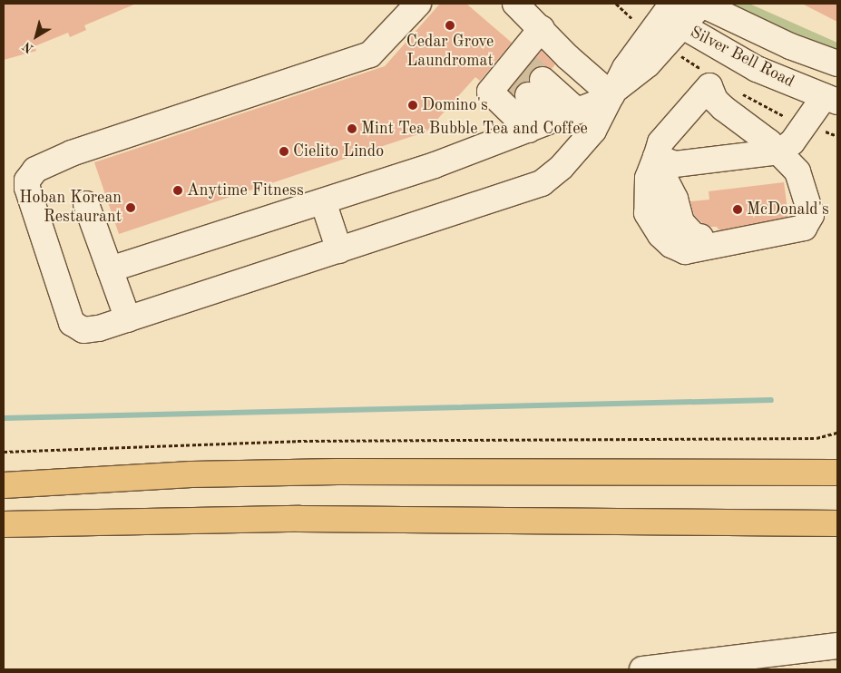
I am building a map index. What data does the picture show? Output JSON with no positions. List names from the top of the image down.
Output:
{
  "streets": {
    "street": ["Silver Bell Road"]
  },
  "places": [
    "Cedar Grove Laundromat",
    "Domino's",
    "Mint Tea Bubble Tea and Coffee",
    "Cielito Lindo",
    "Anytime Fitness",
    "Hoban Korean Restaurant",
    "McDonald's"
  ],
  "north": "bottom left"
}
